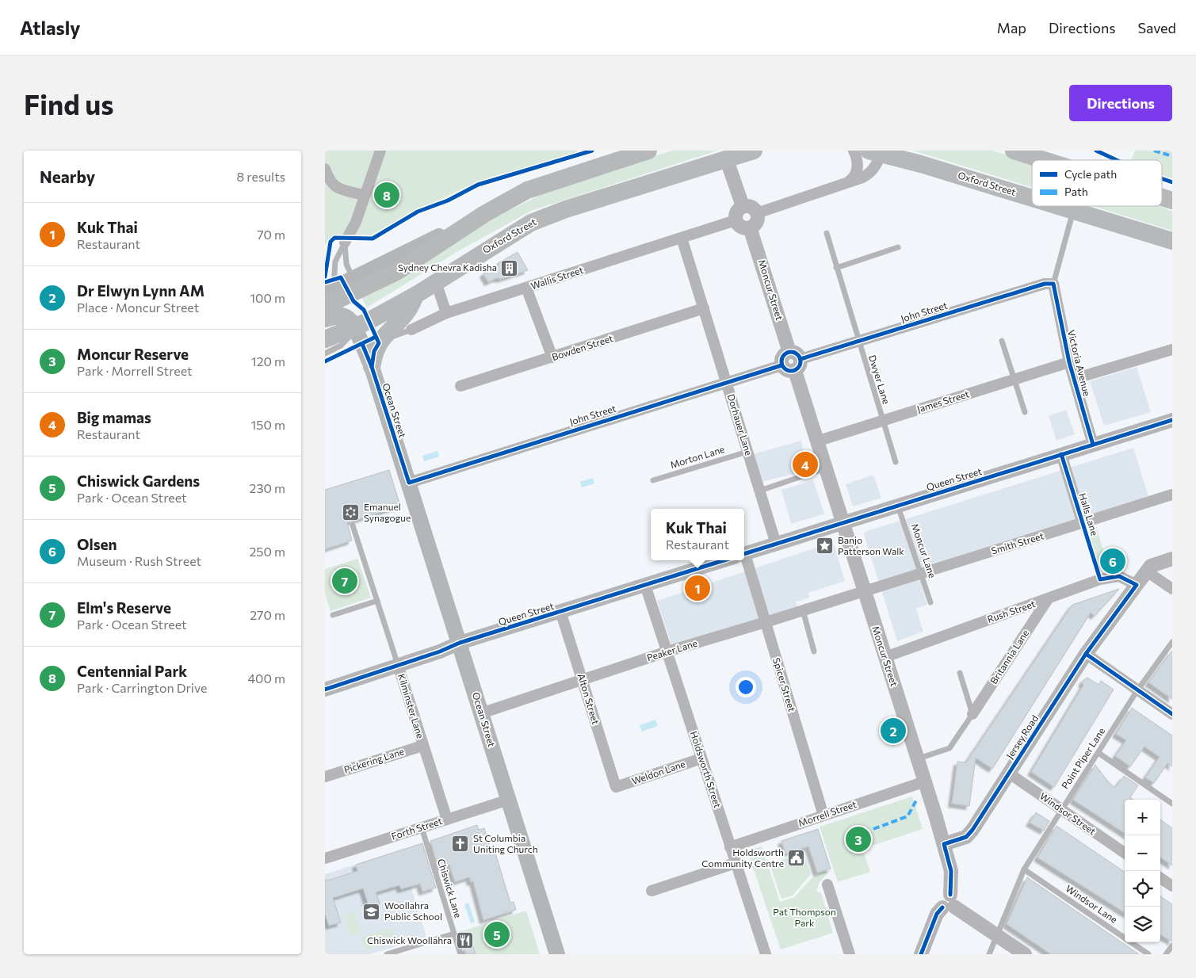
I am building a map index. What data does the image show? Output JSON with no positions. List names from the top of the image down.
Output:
{
  "streets": {
    "main road": ["Oxford Street", "Ocean Street"],
    "street": [
      "Wallis Street",
      "Moncur Street",
      "John Street",
      "Bowden Street",
      "Victoria Avenue",
      "James Street",
      "Dorhauer Lane",
      "Queen Street",
      "Halls Lane",
      "Smith Street",
      "Rush Street",
      "Peaker Lane",
      "Britannia Lane",
      "Spicer Street",
      "Alton Street",
      "Kilminster Lane",
      "Jersey Road",
      "Pickering Lane",
      "Holdsworth Street",
      "Weldon Lane",
      "Morrell Street",
      "Windsor Street",
      "Forth Street"
    ],
    "lane": [
      "Dwyer Lane",
      "Morton Lane",
      "Moncur Lane",
      "Point Piper Lane",
      "Chiswick Lane",
      "Windsor Lane"
    ]
  },
  "crossings": [
    ["Oxford Street", "Victoria Avenue"],
    ["Oxford Street", "Ocean Street"],
    ["Wallis Street", "Moncur Street"],
    ["Wallis Street", "Dorhauer Lane"],
    ["Moncur Street", "John Street"],
    ["Moncur Street", "James Street"],
    ["Moncur Street", "Queen Street"],
    ["Moncur Street", "Smith Street"],
    ["Moncur Street", "Rush Street"],
    ["Moncur Street", "Peaker Lane"],
    ["Moncur Street", "Britannia Lane"],
    ["Moncur Street", "Jersey Road"],
    ["Moncur Street", "Morrell Street"],
    ["John Street", "Victoria Avenue"],
    ["John Street", "Dwyer Lane"],
    ["John Street", "Ocean Street"],
    ["John Street", "Dorhauer Lane"],
    ["Bowden Street", "Dorhauer Lane"],
    ["Victoria Avenue", "James Street"],
    ["Victoria Avenue", "Queen Street"],
    ["Dwyer Lane", "James Street"],
    ["Ocean Street", "Queen Street"],
    ["Ocean Street", "Peaker Lane"],
    ["Ocean Street", "Forth Street"],
    ["Dorhauer Lane", "Morton Lane"],
    ["Dorhauer Lane", "Queen Street"],
    ["Queen Street", "Halls Lane"],
    ["Queen Street", "Moncur Lane"],
    ["Queen Street", "Alton Street"],
    ["Queen Street", "Kilminster Lane"],
    ["Queen Street", "Holdsworth Street"],
    ["Halls Lane", "Smith Street"],
    ["Halls Lane", "Rush Street"],
    ["Smith Street", "Moncur Lane"],
    ["Smith Street", "Peaker Lane"],
    ["Rush Street", "Britannia Lane"],
    ["Rush Street", "Jersey Road"],
    ["Peaker Lane", "Spicer Street"],
    ["Peaker Lane", "Alton Street"],
    ["Peaker Lane", "Holdsworth Street"],
    ["Spicer Street", "Morrell Street"],
    ["Alton Street", "Weldon Lane"],
    ["Kilminster Lane", "Pickering Lane"],
    ["Kilminster Lane", "Forth Street"],
    ["Jersey Road", "Windsor Street"],
    ["Point Piper Lane", "Windsor Street"],
    ["Point Piper Lane", "Windsor Lane"],
    ["Holdsworth Street", "Weldon Lane"],
    ["Holdsworth Street", "Morrell Street"],
    ["Forth Street", "Chiswick Lane"]
  ],
  "parks": ["Pat Thompson Park"],
  "places": {
    "building": ["Sydney Chevra Kadisha"],
    "synagogue": ["Emanuel Synagogue"],
    "place": ["Banjo Patterson Walk"],
    "church": ["St Columbia Uniting Church"],
    "public building": ["Holdsworth Community Centre"],
    "school or university": ["Woollahra Public School"],
    "restaurant": ["Chiswick Woollahra"]
  },
  "legend": ["Cycle path", "Path"],
  "page": {
    "header": "Atlasly",
    "nav": ["Map", "Directions", "Saved"],
    "buttons": "Directions",
    "title": "Find us",
    "heading": ["Nearby", "8 results"],
    "pins": [
      "8",
      "4",
      "6",
      "7",
      "1",
      "2",
      "3",
      "5"
    ],
    "list": [
      {
        "mark": "1",
        "name": "Kuk Thai",
        "note": "Restaurant",
        "value": "70 m"
      },
      {
        "mark": "2",
        "name": "Dr Elwyn Lynn AM",
        "note": "Place · Moncur Street",
        "value": "100 m"
      },
      {
        "mark": "3",
        "name": "Moncur Reserve",
        "note": "Park · Morrell Street",
        "value": "120 m"
      },
      {
        "mark": "4",
        "name": "Big mamas",
        "note": "Restaurant",
        "value": "150 m"
      },
      {
        "mark": "5",
        "name": "Chiswick Gardens",
        "note": "Park · Ocean Street",
        "value": "230 m"
      },
      {
        "mark": "6",
        "name": "Olsen",
        "note": "Museum · Rush Street",
        "value": "250 m"
      },
      {
        "mark": "7",
        "name": "Elm's Reserve",
        "note": "Park · Ocean Street",
        "value": "270 m"
      },
      {
        "mark": "8",
        "name": "Centennial Park",
        "note": "Park · Carrington Drive",
        "value": "400 m"
      }
    ],
    "popup": ["Kuk Thai", "Restaurant"],
    "map_buttons": ["+", "−"]
  }
}
